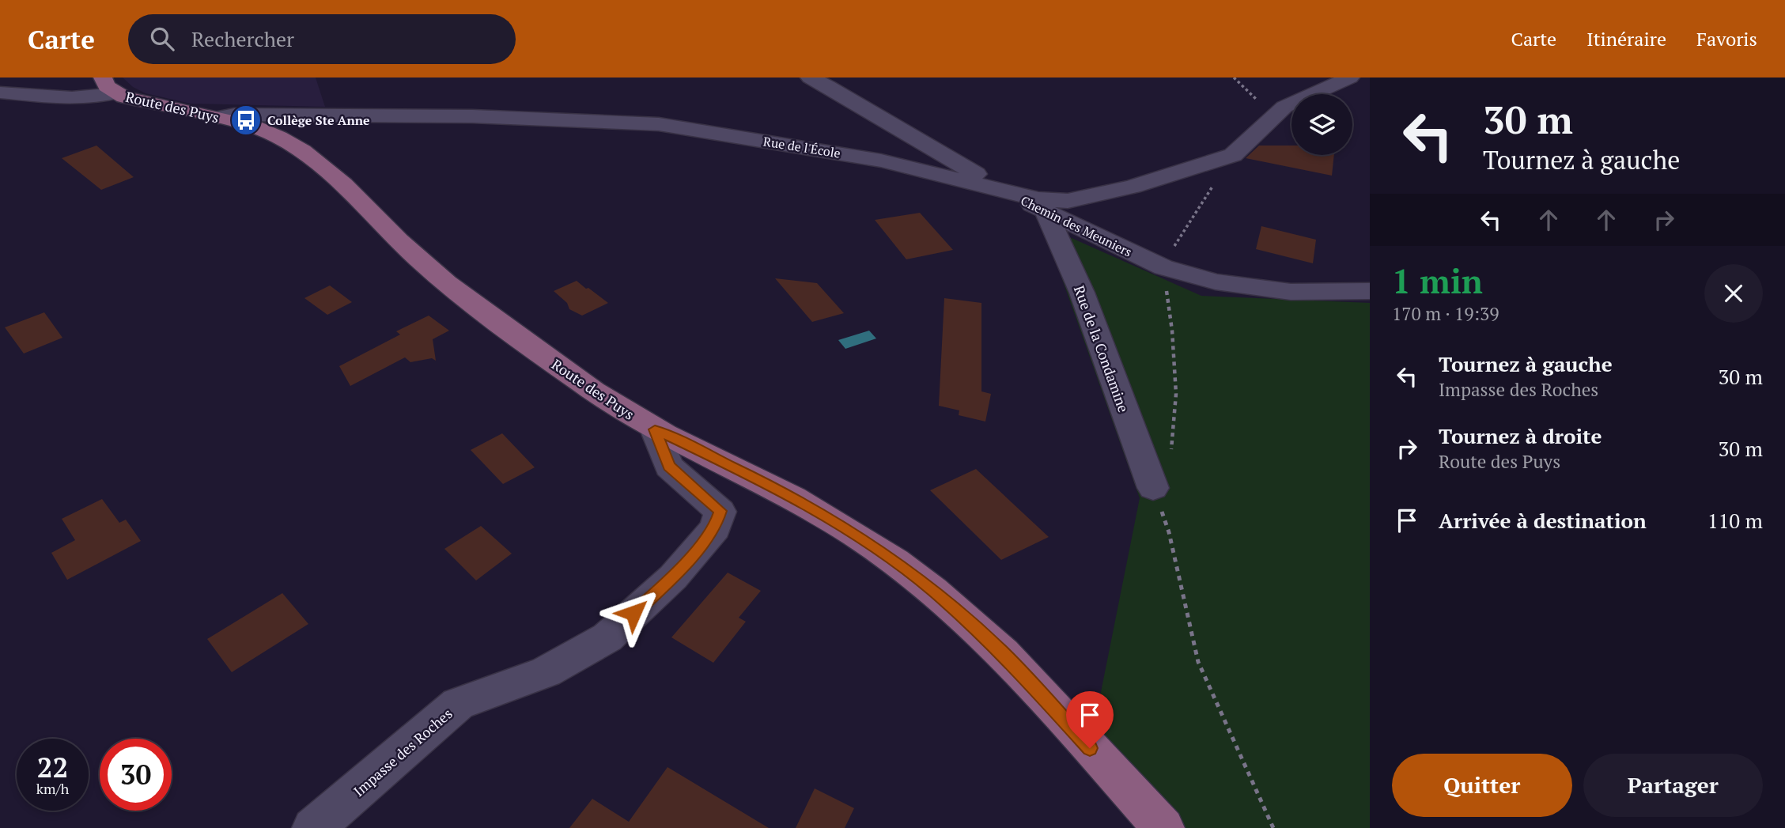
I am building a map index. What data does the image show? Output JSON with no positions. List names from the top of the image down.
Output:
{
  "streets": {
    "main road": ["Route des Puys"],
    "street": [
      "Rue de l'École",
      "Chemin des Meuniers",
      "Rue de la Condamine",
      "Impasse des Roches"
    ]
  },
  "crossings": [
    ["Route des Puys", "Rue de l'École"],
    ["Route des Puys", "Impasse des Roches"],
    ["Rue de l'École", "Chemin des Meuniers"],
    ["Chemin des Meuniers", "Rue de la Condamine"]
  ],
  "places": {
    "bus stop": ["Collège Ste Anne"]
  },
  "page": {
    "header": "Carte",
    "search": "Rechercher",
    "nav": ["Carte", "Itinéraire", "Favoris"],
    "turn": ["30 m", "Tournez à gauche"],
    "heading": ["1 min", "170 m · 19:39"],
    "list": [
      {
        "name": "Tournez à gauche",
        "note": "Impasse des Roches",
        "value": "30 m"
      },
      {
        "name": "Tournez à droite",
        "note": "Route des Puys",
        "value": "30 m"
      },
      {
        "name": "Arrivée à destination",
        "value": "110 m"
      }
    ],
    "speed": "22 km/h",
    "limit": "30",
    "buttons": ["Quitter", "Partager"]
  }
}
